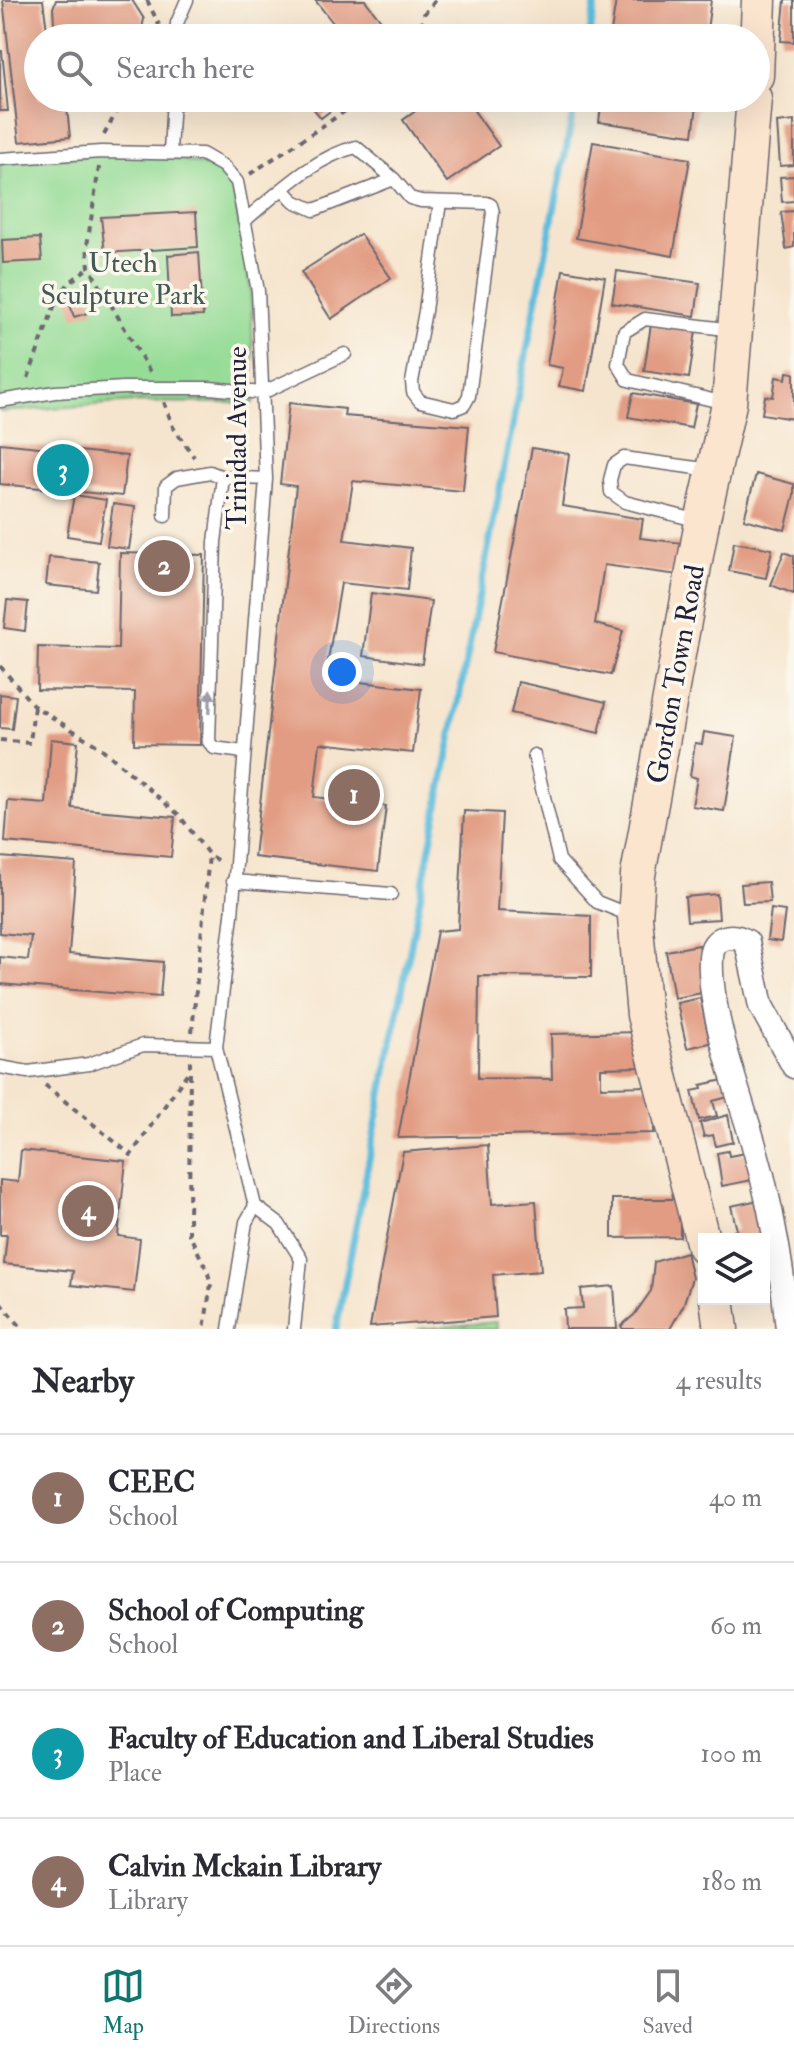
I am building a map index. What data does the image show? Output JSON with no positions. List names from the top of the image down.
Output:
{
  "streets": {
    "main road": ["Gordon Town Road"],
    "lane": ["Trinidad Avenue"]
  },
  "parks": ["Utech Sculpture Park"],
  "page": {
    "search": "Search here",
    "pins": [
      "3",
      "2",
      "1",
      "4"
    ],
    "heading": ["Nearby", "4 results"],
    "list": [
      {
        "mark": "1",
        "name": "CEEC",
        "note": "School",
        "value": "40 m"
      },
      {
        "mark": "2",
        "name": "School of Computing",
        "note": "School",
        "value": "60 m"
      },
      {
        "mark": "3",
        "name": "Faculty of Education and Liberal Studies",
        "note": "Place",
        "value": "100 m"
      },
      {
        "mark": "4",
        "name": "Calvin Mckain Library",
        "note": "Library",
        "value": "180 m"
      }
    ],
    "nav": ["Map", "Directions", "Saved"]
  }
}
